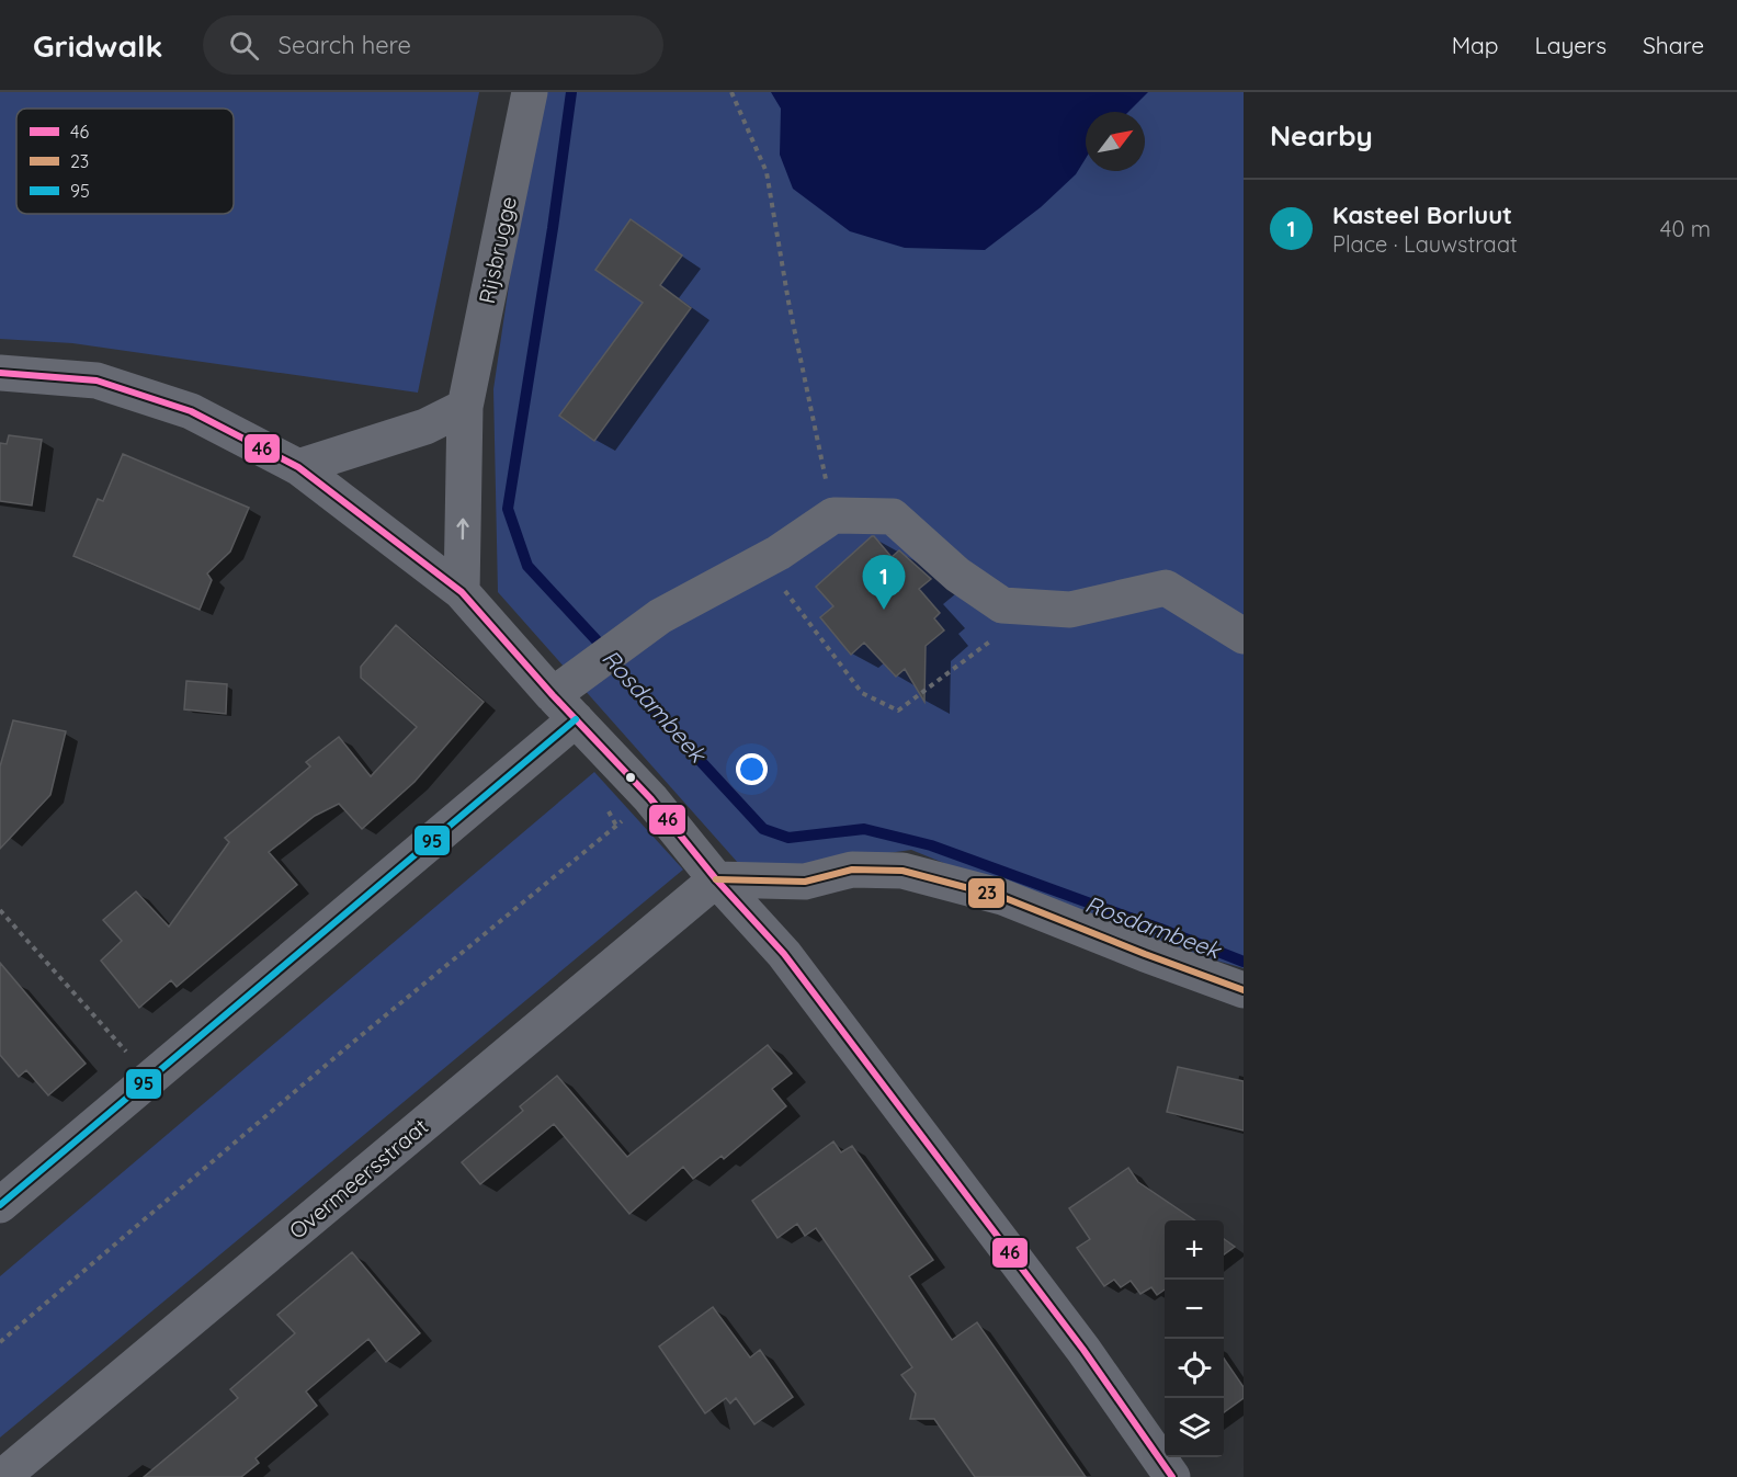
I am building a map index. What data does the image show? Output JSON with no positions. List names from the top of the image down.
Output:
{
  "streets": {
    "street": ["Rijsbrugge", "Overmeersstraat"]
  },
  "one_way": ["Rijsbrugge"],
  "water": ["Rosdambeek"],
  "lines": ["transit line 46", "transit line 95", "transit line 23"],
  "legend": ["46", "23", "95"],
  "north": "top right",
  "page": {
    "header": "Gridwalk",
    "search": "Search here",
    "nav": ["Map", "Layers", "Share"],
    "heading": "Nearby",
    "list": [
      {
        "mark": "1",
        "name": "Kasteel Borluut",
        "note": "Place · Lauwstraat",
        "value": "40 m"
      }
    ],
    "pins": "1",
    "map_buttons": ["+", "−"]
  }
}
